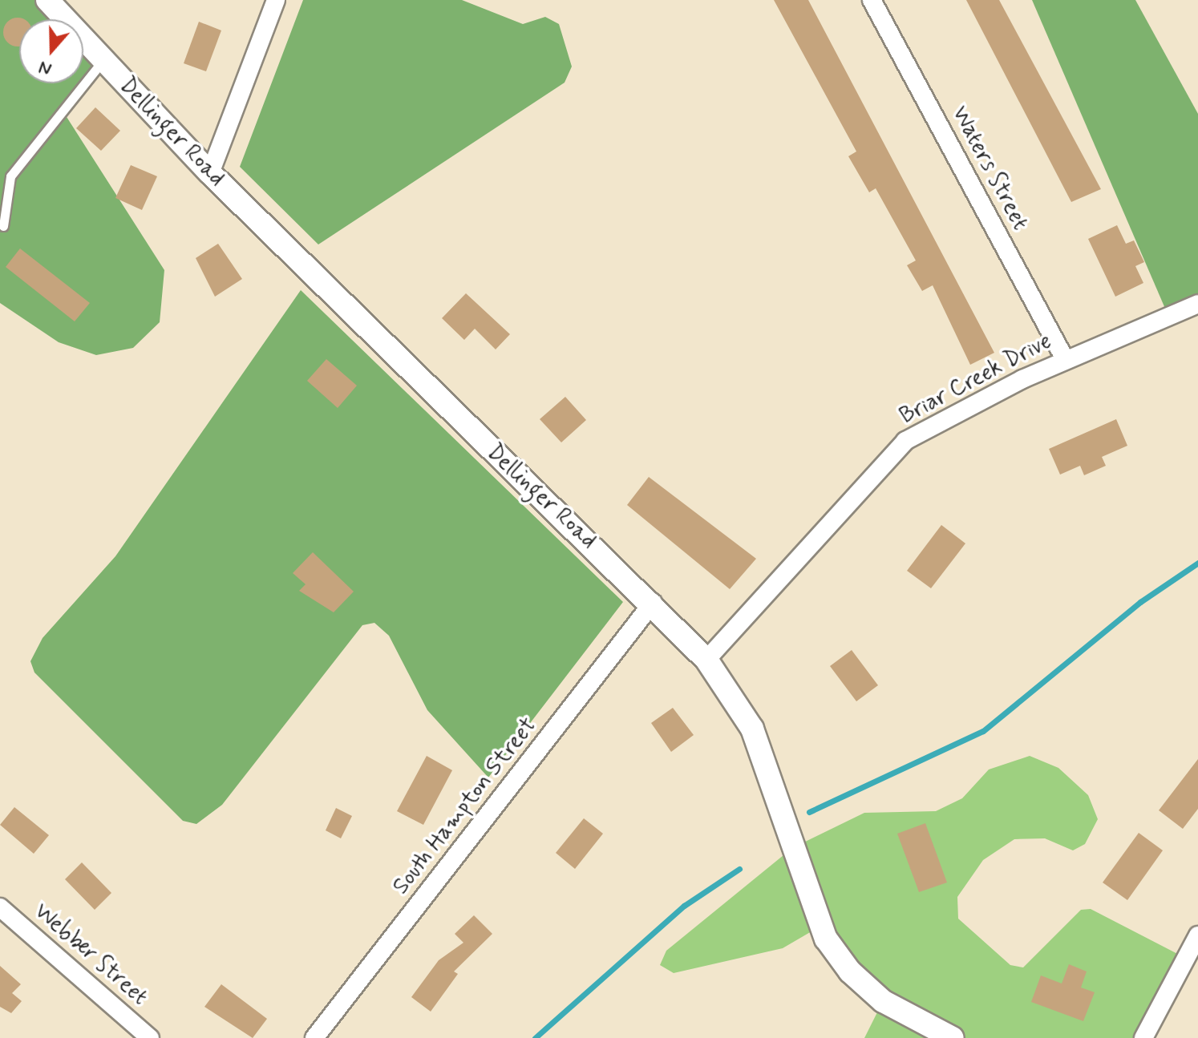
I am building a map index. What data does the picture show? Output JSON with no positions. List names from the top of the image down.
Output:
{
  "streets": {
    "street": [
      "Dellinger Road",
      "Waters Street",
      "Briar Creek Drive",
      "South Hampton Street",
      "Webber Street"
    ]
  },
  "crossings": [
    ["Dellinger Road", "Briar Creek Drive"],
    ["Dellinger Road", "South Hampton Street"],
    ["Waters Street", "Briar Creek Drive"]
  ],
  "north": "bottom"
}
